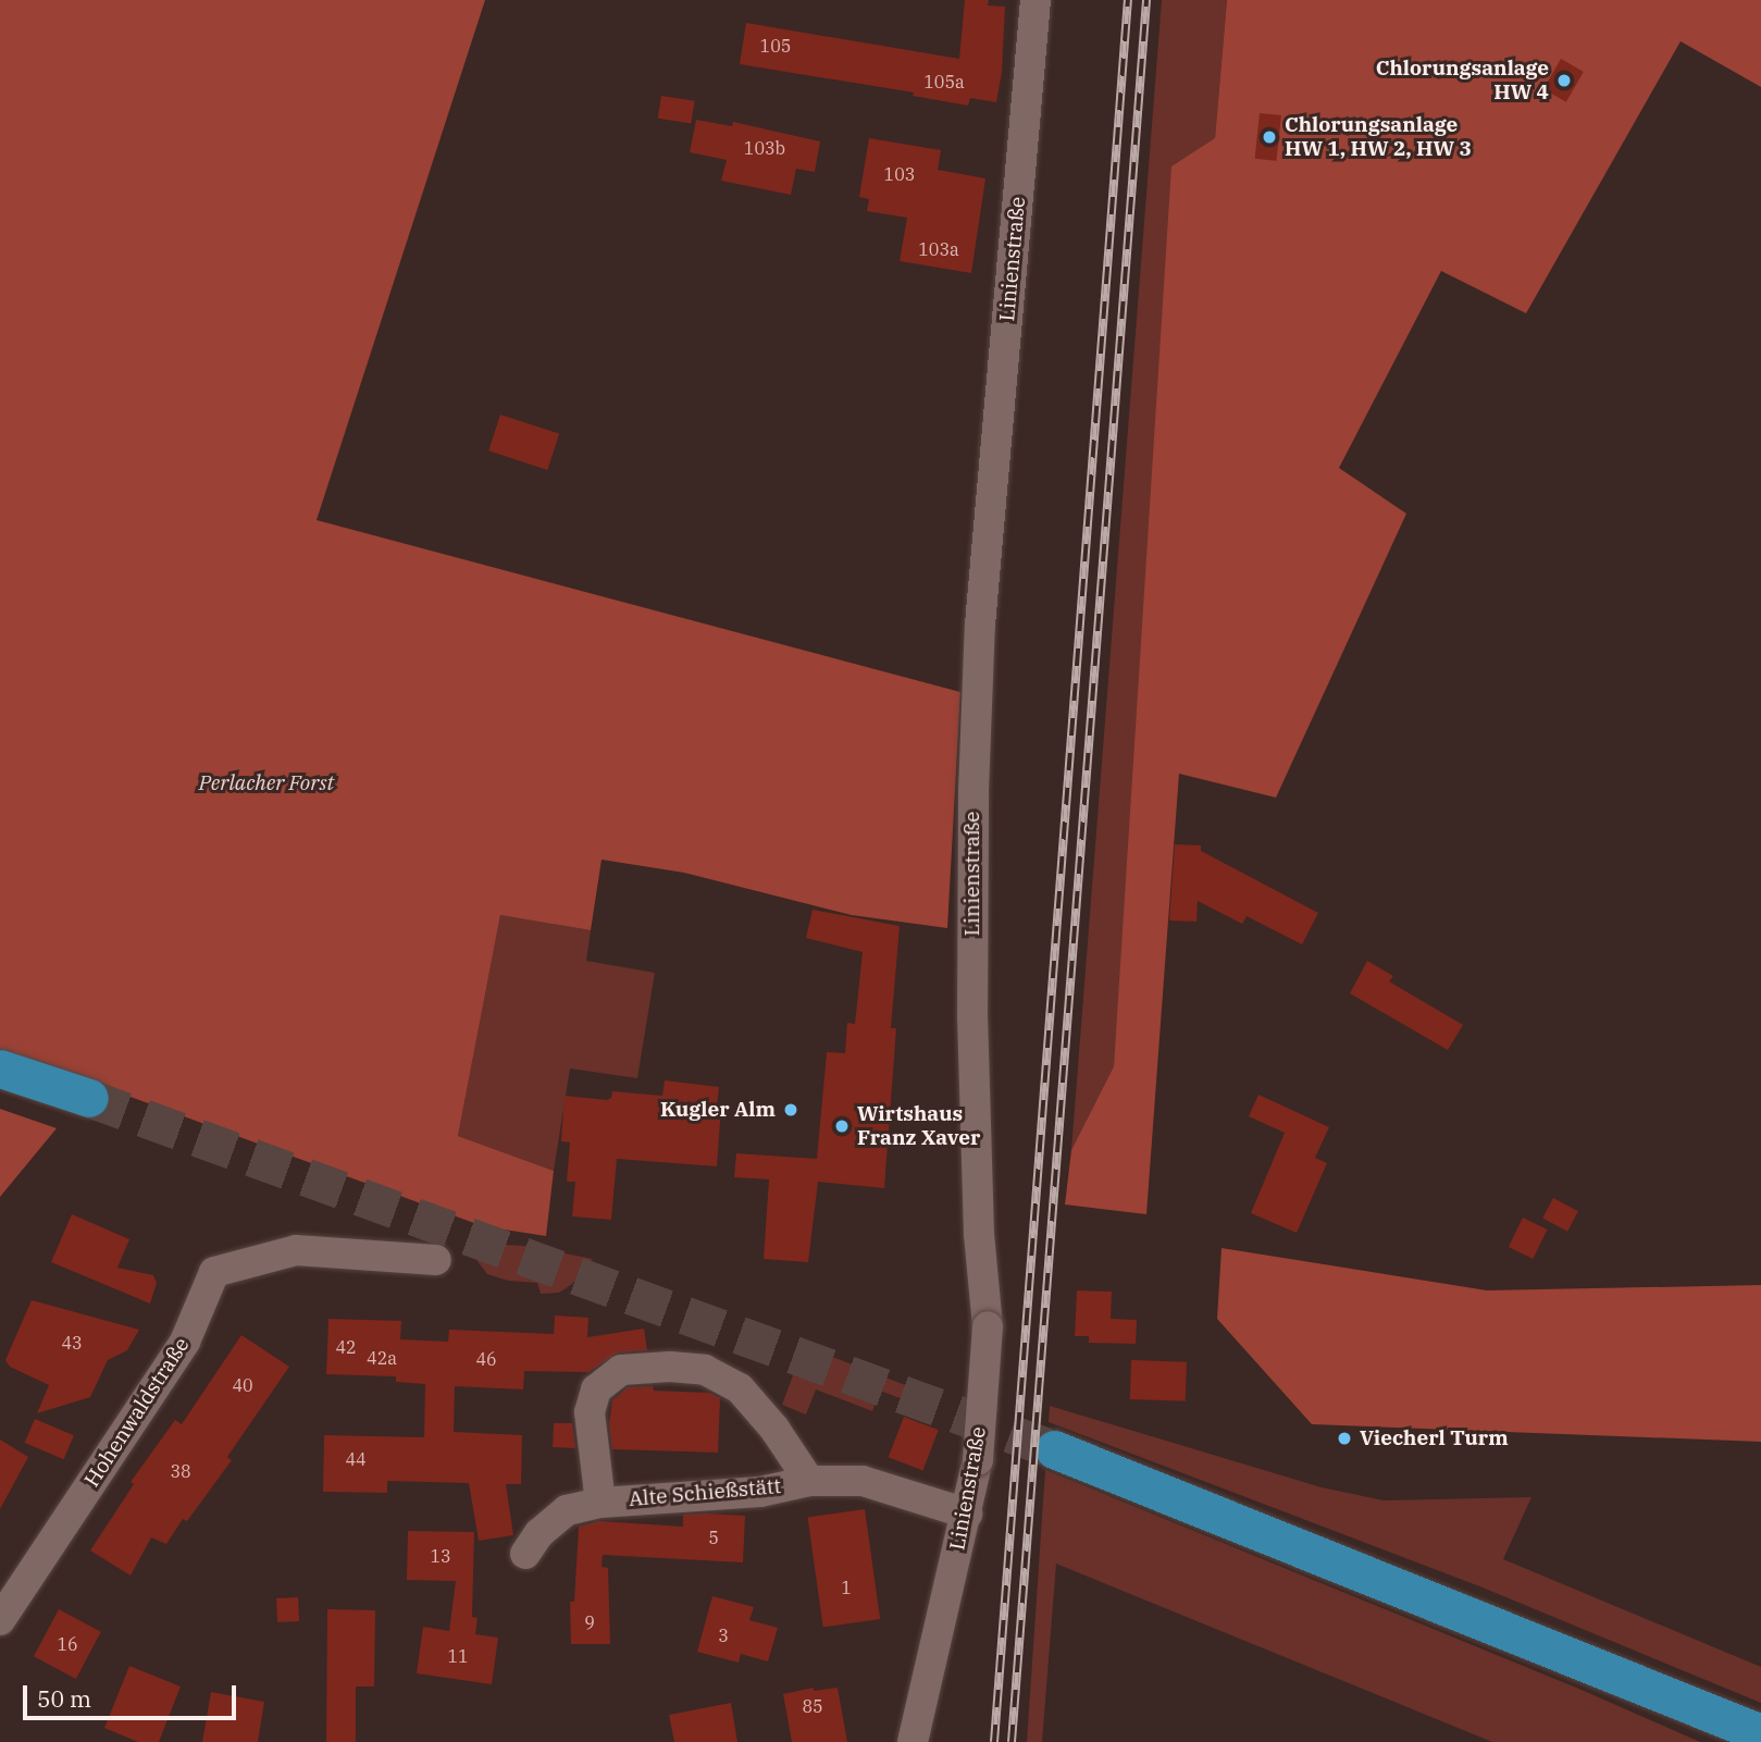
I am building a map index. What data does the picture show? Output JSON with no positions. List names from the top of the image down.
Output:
{
  "streets": {
    "street": ["Linienstraße", "Hohenwaldstraße", "Alte Schießstätt"]
  },
  "crossings": [
    ["Linienstraße", "Alte Schießstätt"]
  ],
  "parks": ["Perlacher Forst"],
  "places": [
    "Chlorungsanlage HW 4",
    "Chlorungsanlage HW 1, HW 2, HW 3",
    "Kugler Alm",
    "Wirtshaus Franz Xaver",
    "Viecherl Turm"
  ],
  "house_numbers": [
    "105",
    "105a",
    "103b",
    "103",
    "103a",
    "43",
    "42",
    "42a",
    "46",
    "40",
    "44",
    "38",
    "5",
    "13",
    "1",
    "9",
    "3",
    "16",
    "11",
    "85"
  ],
  "scale_bar": "50 m"
}
